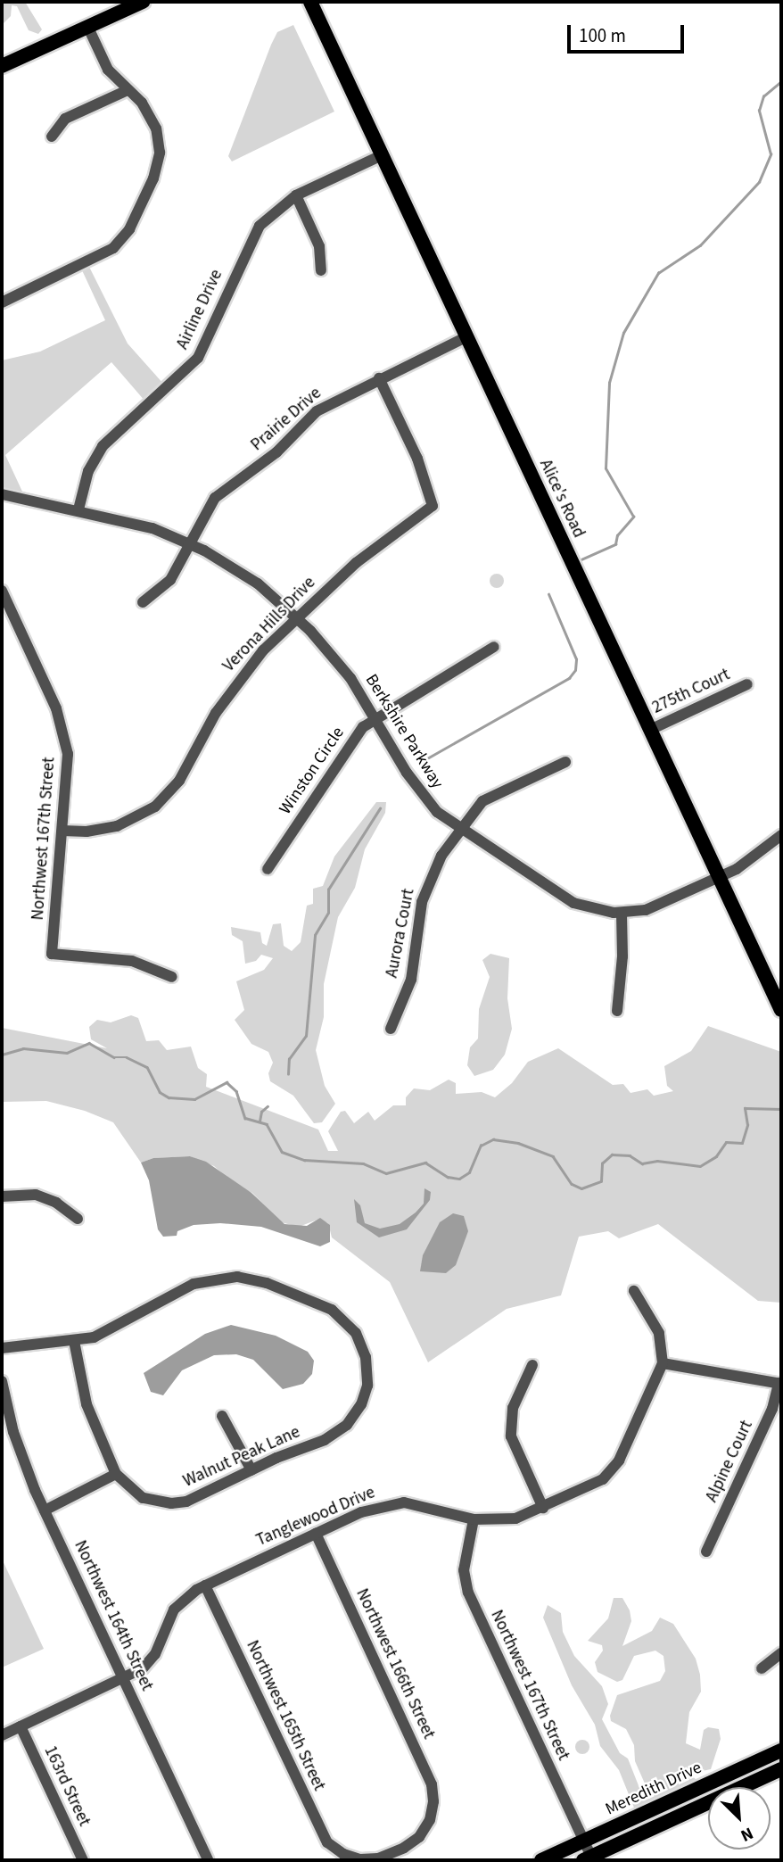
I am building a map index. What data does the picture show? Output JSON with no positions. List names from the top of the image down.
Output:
{
  "streets": {
    "main road": ["Alice's Road", "Meredith Drive"],
    "street": [
      "Airline Drive",
      "Prairie Drive",
      "Verona Hills Drive",
      "275th Court",
      "Berkshire Parkway",
      "Winston Circle",
      "Northwest 167th Street",
      "Aurora Court",
      "Walnut Peak Lane",
      "Alpine Court",
      "Tanglewood Drive",
      "Northwest 164th Street",
      "Northwest 166th Street",
      "Northwest 165th Street",
      "163rd Street"
    ]
  },
  "crossings": [
    ["Airline Drive", "Alice's Road"],
    ["Airline Drive", "Berkshire Parkway"],
    ["Prairie Drive", "Alice's Road"],
    ["Prairie Drive", "Verona Hills Drive"],
    ["Prairie Drive", "Berkshire Parkway"],
    ["Alice's Road", "275th Court"],
    ["Alice's Road", "Berkshire Parkway"],
    ["Verona Hills Drive", "Berkshire Parkway"],
    ["Verona Hills Drive", "Northwest 167th Street"],
    ["Berkshire Parkway", "Winston Circle"],
    ["Berkshire Parkway", "Aurora Court"],
    ["Northwest 167th Street", "Tanglewood Drive"],
    ["Northwest 167th Street", "Meredith Drive"],
    ["Tanglewood Drive", "Northwest 164th Street"],
    ["Tanglewood Drive", "Northwest 166th Street"],
    ["Tanglewood Drive", "Northwest 165th Street"],
    ["Tanglewood Drive", "163rd Street"],
    ["Northwest 166th Street", "Northwest 165th Street"]
  ],
  "scale_bar": "100 m",
  "north": "bottom right"
}
